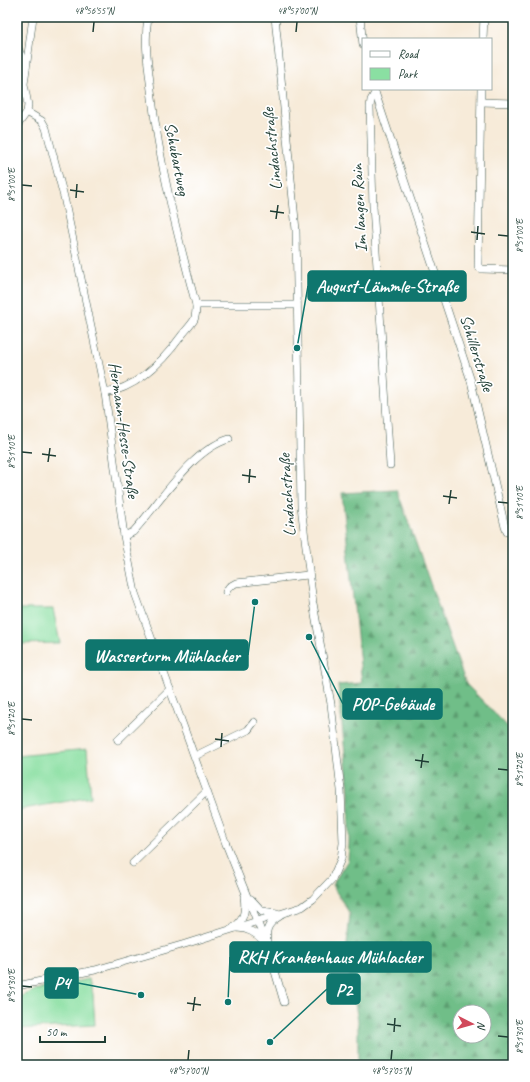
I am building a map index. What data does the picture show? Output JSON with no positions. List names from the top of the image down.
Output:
{
  "streets": {
    "street": [
      "Lindachstraße",
      "Schubartweg",
      "Im langen Rain",
      "Schillerstraße",
      "Hermann-Hesse-Straße"
    ]
  },
  "crossings": [
    ["Lindachstraße", "Hermann-Hesse-Straße"],
    ["Im langen Rain", "Schillerstraße"]
  ],
  "places": [
    "August-Lämmle-Straße",
    "Wasserturm Mühlacker",
    "POP-Gebäude",
    "P4",
    "RKH Krankenhaus Mühlacker",
    "P2"
  ],
  "legend": ["Road", "Park"],
  "scale_bar": "50 m",
  "north": "right",
  "coordinates": [
    "48°56'55\"N",
    "48°57'00\"N",
    "8°51'00\"E",
    "8°51'10\"E",
    "8°51'20\"E",
    "8°51'30\"E",
    "48°57'05\"N"
  ]
}
